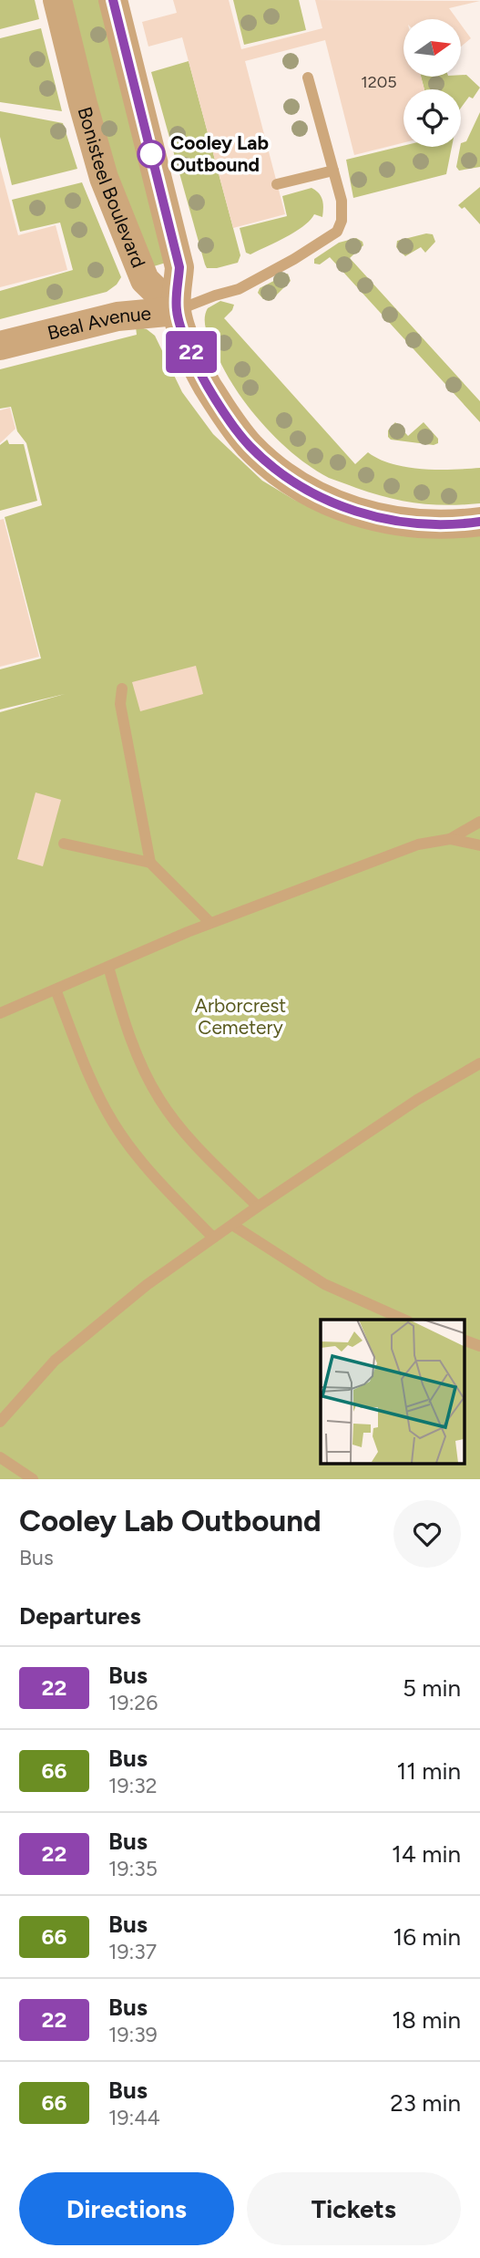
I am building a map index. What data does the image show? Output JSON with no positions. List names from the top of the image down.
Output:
{
  "streets": {
    "street": ["Bonisteel Boulevard", "Beal Avenue"]
  },
  "crossings": [
    ["Bonisteel Boulevard", "Beal Avenue"]
  ],
  "parks": ["Arborcrest Cemetery"],
  "places": ["Cooley Lab Outbound"],
  "lines": ["bus line 22"],
  "house_numbers": ["1205"],
  "north": "right",
  "page": {
    "on_map": "22",
    "heading": [
      ["Cooley Lab Outbound", "Bus"],
      "Departures"
    ],
    "list": [
      {
        "mark": "22",
        "name": "Bus",
        "note": "19:26",
        "value": "5 min"
      },
      {
        "mark": "66",
        "name": "Bus",
        "note": "19:32",
        "value": "11 min"
      },
      {
        "mark": "22",
        "name": "Bus",
        "note": "19:35",
        "value": "14 min"
      },
      {
        "mark": "66",
        "name": "Bus",
        "note": "19:37",
        "value": "16 min"
      },
      {
        "mark": "22",
        "name": "Bus",
        "note": "19:39",
        "value": "18 min"
      },
      {
        "mark": "66",
        "name": "Bus",
        "note": "19:44",
        "value": "23 min"
      }
    ],
    "buttons": ["Directions", "Tickets"]
  }
}
